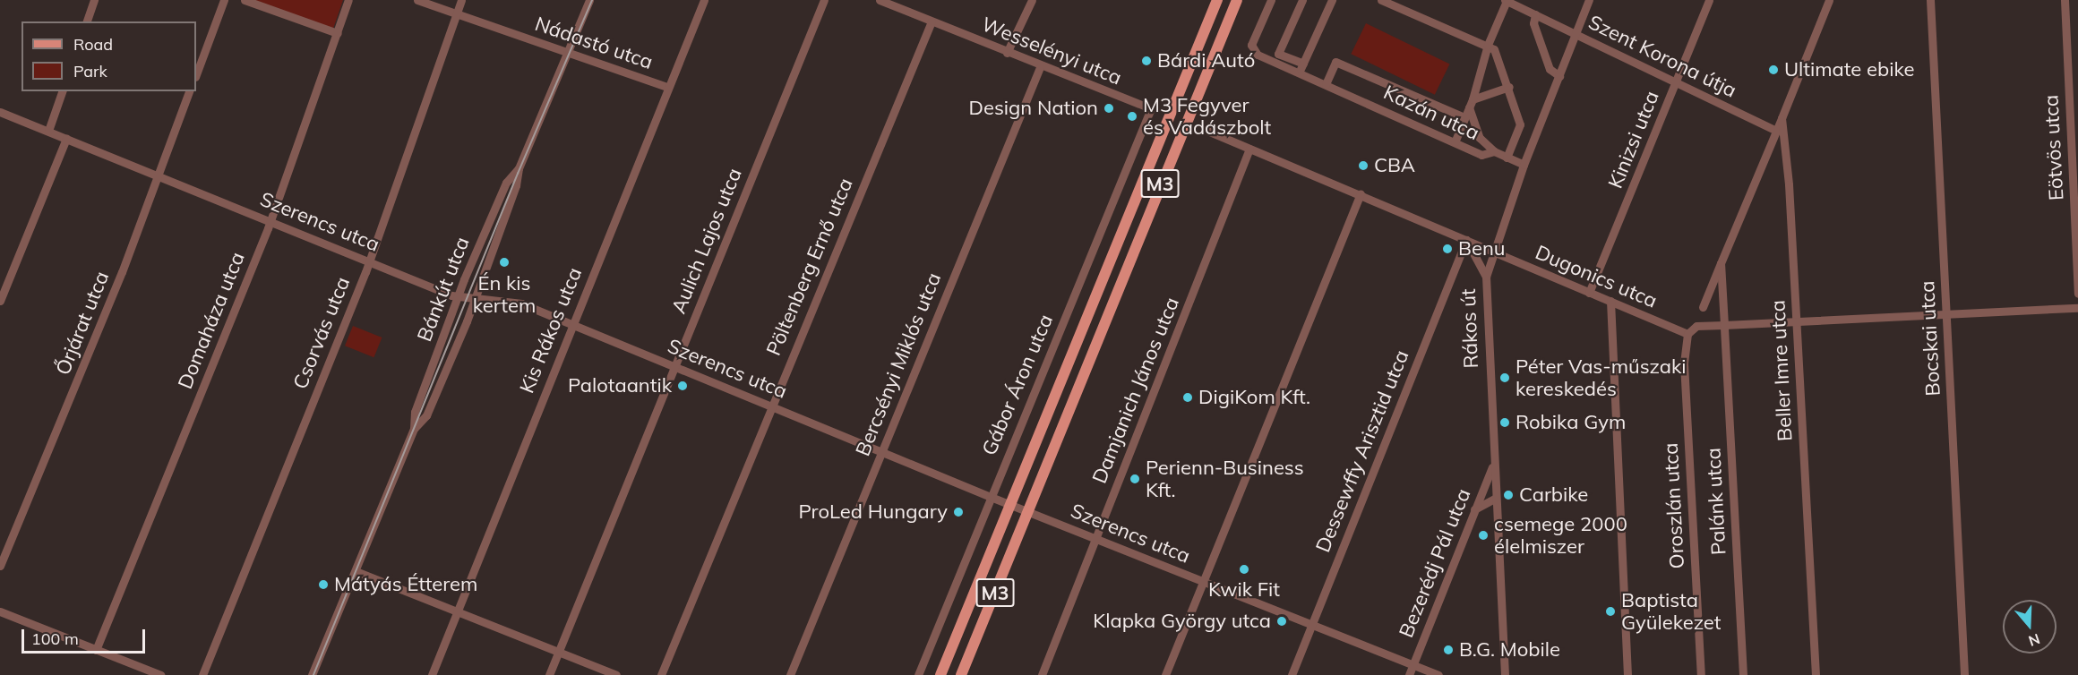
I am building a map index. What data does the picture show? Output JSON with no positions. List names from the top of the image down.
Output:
{
  "streets": {
    "main road": ["M3"],
    "street": [
      "Nádastó utca",
      "Wesselényi utca",
      "Szent Korona útja",
      "Kazán utca",
      "Kinizsi utca",
      "Eötvös utca",
      "Szerencs utca",
      "Aulich Lajos utca",
      "Pöltenberg Ernő utca",
      "Dugonics utca",
      "Bánkút utca",
      "Domaháza utca",
      "Őrjárat utca",
      "Rákos út",
      "Kis Rákos utca",
      "Csorvás utca",
      "Bocskai utca",
      "Bercsényi Miklós utca",
      "Beller Imre utca",
      "Gábor Áron utca",
      "Damjanich János utca",
      "Dessewffy Arisztid utca",
      "Palánk utca",
      "Oroszlán utca",
      "Bezerédj Pál utca"
    ]
  },
  "crossings": [
    ["Nádastó utca", "Bánkút utca"],
    ["Nádastó utca", "Kis Rákos utca"],
    ["Nádastó utca", "Csorvás utca"],
    ["Wesselényi utca", "Pöltenberg Ernő utca"],
    ["Wesselényi utca", "Bercsényi Miklós utca"],
    ["Wesselényi utca", "Gábor Áron utca"],
    ["Szent Korona útja", "Kinizsi utca"],
    ["Szent Korona útja", "Rákos út"],
    ["Kazán utca", "Rákos út"],
    ["Kinizsi utca", "Dugonics utca"],
    ["M3", "Szerencs utca"],
    ["Szerencs utca", "Aulich Lajos utca"],
    ["Szerencs utca", "Pöltenberg Ernő utca"],
    ["Szerencs utca", "Bánkút utca"],
    ["Szerencs utca", "Domaháza utca"],
    ["Szerencs utca", "Őrjárat utca"],
    ["Szerencs utca", "Kis Rákos utca"],
    ["Szerencs utca", "Csorvás utca"],
    ["Szerencs utca", "Bercsényi Miklós utca"],
    ["Szerencs utca", "Gábor Áron utca"],
    ["Szerencs utca", "Damjanich János utca"],
    ["Szerencs utca", "Dessewffy Arisztid utca"],
    ["Szerencs utca", "Bezerédj Pál utca"],
    ["Dugonics utca", "Rákos út"],
    ["Dugonics utca", "Oroszlán utca"],
    ["Rákos út", "Bezerédj Pál utca"]
  ],
  "places": [
    "Bárdi Autó",
    "Ultimate ebike",
    "Design Nation",
    "M3 Fegyver és Vadászbolt",
    "CBA",
    "Benu",
    "Én kis kertem",
    "Péter Vas-műszaki kereskedés",
    "Palotaantik",
    "DigiKom Kft.",
    "Robika Gym",
    "Perienn-Business Kft.",
    "Carbike",
    "ProLed Hungary",
    "csemege 2000 élelmiszer",
    "Kwik Fit",
    "Mátyás Étterem",
    "Baptista Gyülekezet",
    "Klapka György utca",
    "B.G. Mobile"
  ],
  "legend": ["Road", "Park"],
  "scale_bar": "100 m",
  "north": "bottom"
}
